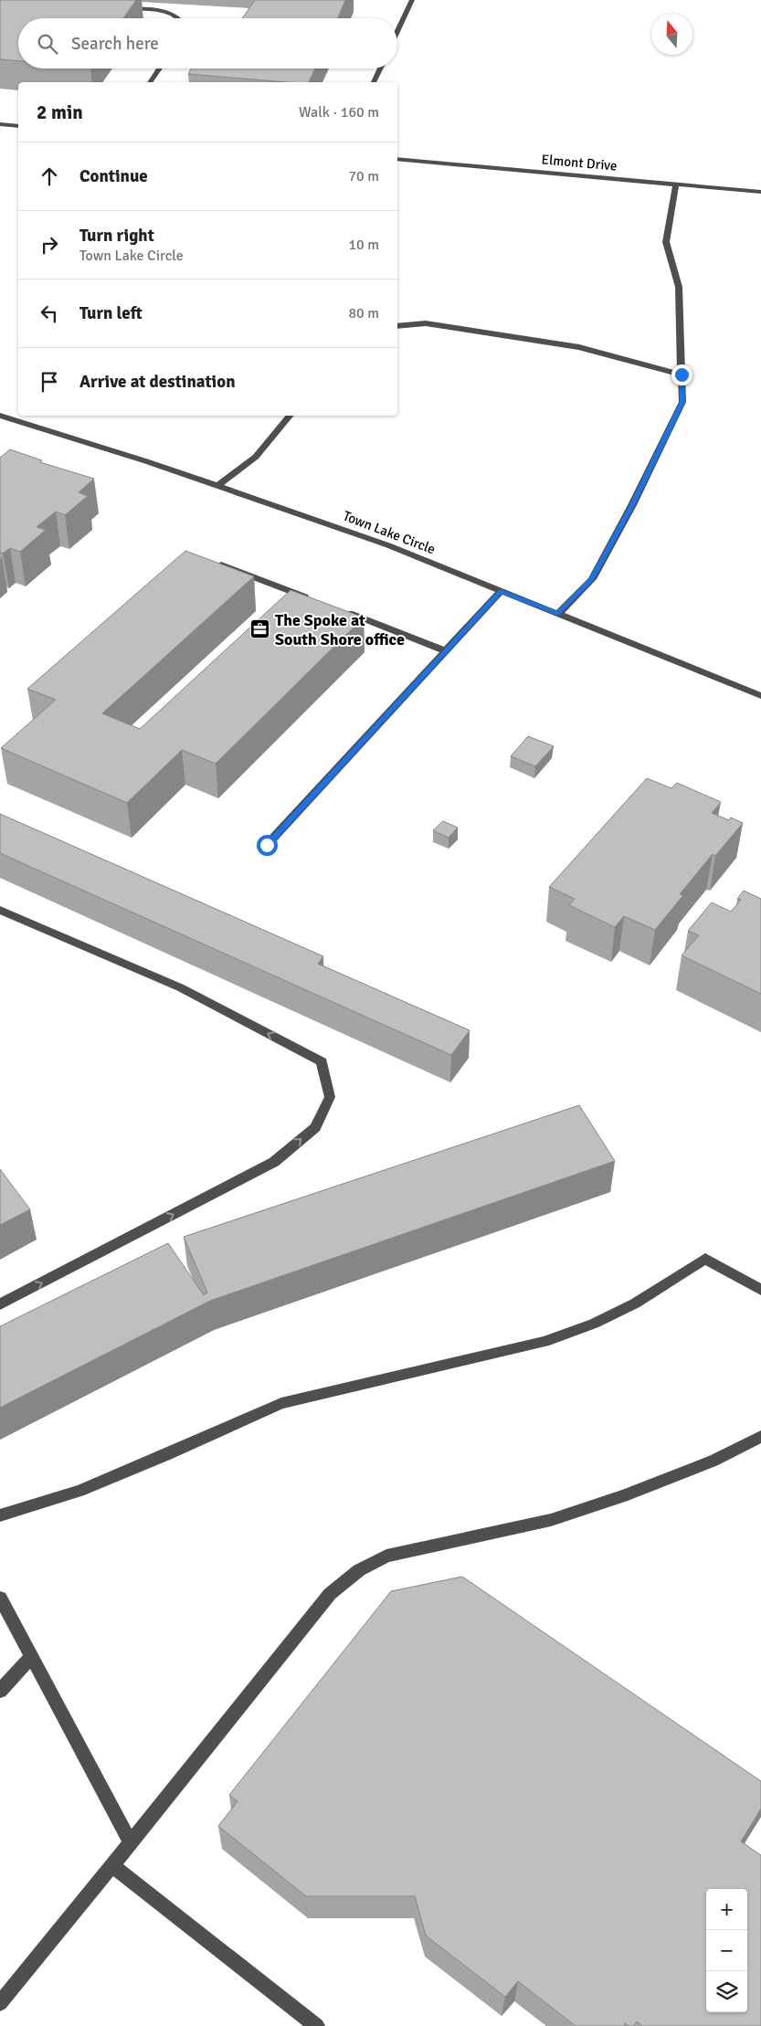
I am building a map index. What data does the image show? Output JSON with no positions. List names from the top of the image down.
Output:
{
  "streets": {
    "street": ["Elmont Drive", "Town Lake Circle"]
  },
  "places": {
    "office": ["The Spoke at South Shore office"]
  },
  "north": "top",
  "page": {
    "search": "Search here",
    "heading": ["2 min", "Walk · 160 m"],
    "list": [
      ["Continue", "70 m"],
      ["Turn right", "Town Lake Circle", "10 m"],
      ["Turn left", "80 m"],
      "Arrive at destination"
    ],
    "map_buttons": ["+", "−"]
  }
}
